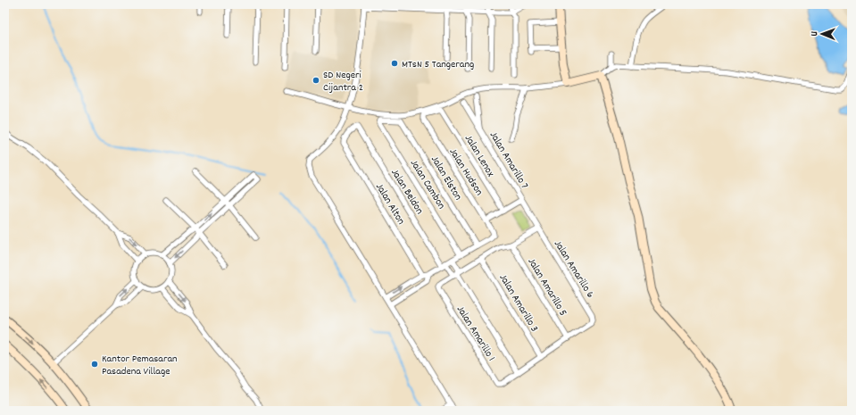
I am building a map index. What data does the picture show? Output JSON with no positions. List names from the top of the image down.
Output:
{
  "streets": {
    "street": [
      "Jalan Lenox",
      "Jalan Amarillo 7",
      "Jalan Hudson",
      "Jalan Elston",
      "Jalan Cambon",
      "Jalan Beldon",
      "Jalan Alton",
      "Jalan Amarillo 6",
      "Jalan Amarillo 5",
      "Jalan Amarillo 3",
      "Jalan Amarillo 1"
    ]
  },
  "crossings": [
    ["Jalan Lenox", "Jalan Hudson"],
    ["Jalan Amarillo 7", "Jalan Amarillo 6"],
    ["Jalan Hudson", "Jalan Elston"],
    ["Jalan Elston", "Jalan Cambon"],
    ["Jalan Beldon", "Jalan Alton"],
    ["Jalan Beldon", "Jalan Amarillo 1"],
    ["Jalan Amarillo 6", "Jalan Amarillo 5"]
  ],
  "places": ["MTsN 5 Tangerang", "SD Negeri Cijantra 2", "Kantor Pemasaran Pasadena Village"],
  "north": "left"
}
